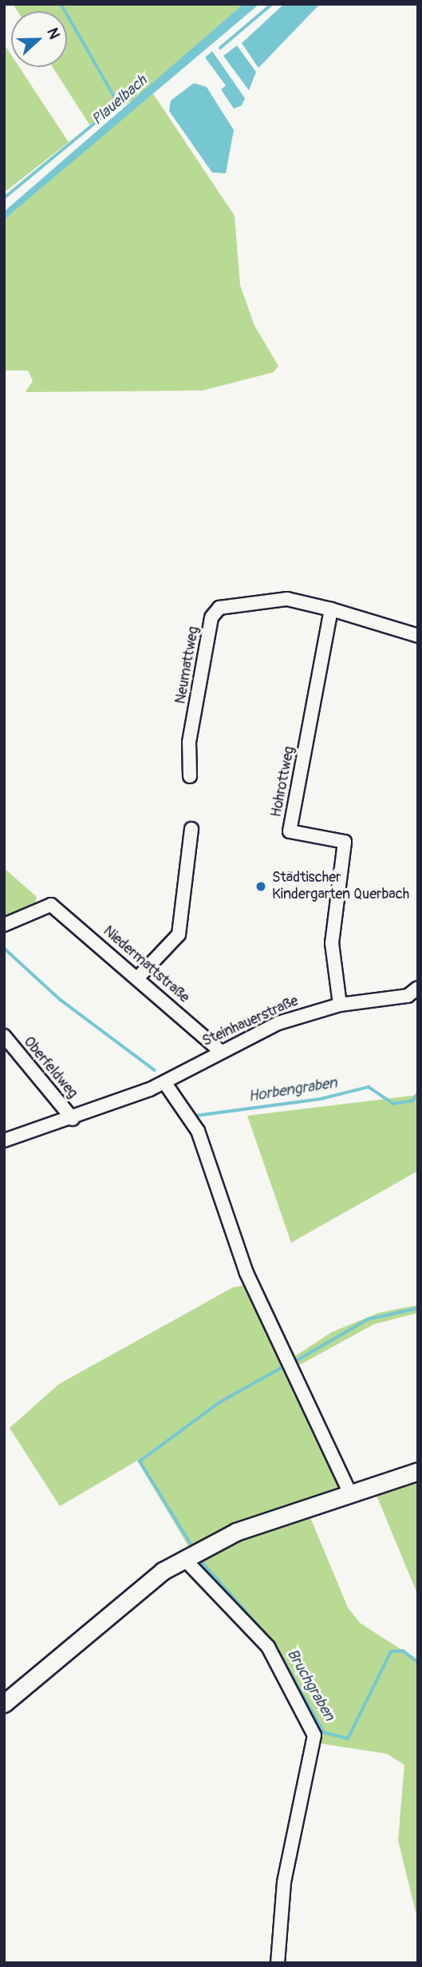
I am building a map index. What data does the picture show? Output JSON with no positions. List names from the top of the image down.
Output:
{
  "streets": {
    "street": [
      "Neumattweg",
      "Hohrottweg",
      "Niedermattstraße",
      "Steinhauerstraße",
      "Oberfeldweg"
    ]
  },
  "crossings": [
    ["Neumattweg", "Hohrottweg"],
    ["Hohrottweg", "Steinhauerstraße"],
    ["Niedermattstraße", "Steinhauerstraße"],
    ["Steinhauerstraße", "Oberfeldweg"]
  ],
  "water": ["Plauelbach", "Horbengraben", "Bruchgraben"],
  "places": ["Städtischer Kindergarten Querbach"],
  "north": "right"
}
